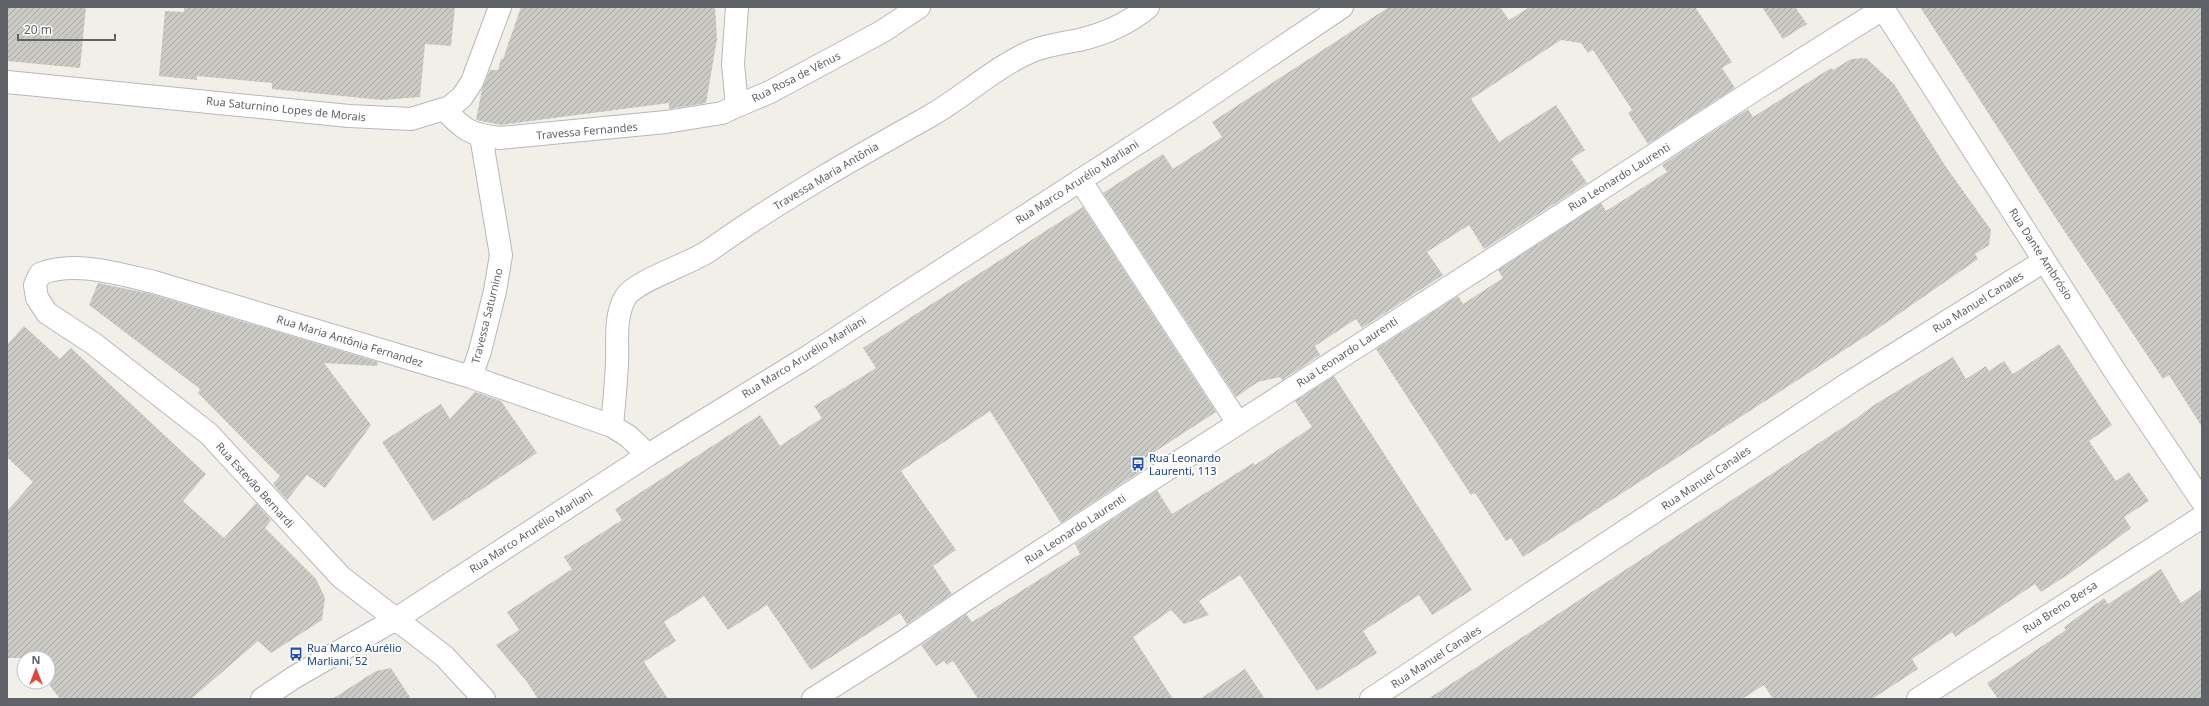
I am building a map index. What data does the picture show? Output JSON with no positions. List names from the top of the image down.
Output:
{
  "streets": {
    "street": [
      "Rua Rosa de Vênus",
      "Rua Saturnino Lopes de Morais",
      "Travessa Fernandes",
      "Travessa Maria Antônia",
      "Rua Leonardo Laurenti",
      "Rua Marco Arurélio Marliani",
      "Rua Dante Ambrósio",
      "Rua Manuel Canales",
      "Travessa Saturnino",
      "Rua Maria Antônia Fernandez",
      "Rua Estevão Bernardi",
      "Rua Breno Bersa"
    ]
  },
  "crossings": [
    ["Rua Rosa de Vênus", "Travessa Fernandes"],
    ["Rua Saturnino Lopes de Morais", "Travessa Fernandes"],
    ["Travessa Fernandes", "Travessa Saturnino"],
    ["Travessa Maria Antônia", "Rua Maria Antônia Fernandez"],
    ["Rua Leonardo Laurenti", "Rua Dante Ambrósio"],
    ["Rua Marco Arurélio Marliani", "Rua Maria Antônia Fernandez"],
    ["Rua Marco Arurélio Marliani", "Rua Estevão Bernardi"],
    ["Rua Dante Ambrósio", "Rua Manuel Canales"],
    ["Travessa Saturnino", "Rua Maria Antônia Fernandez"],
    ["Rua Maria Antônia Fernandez", "Rua Estevão Bernardi"]
  ],
  "places": {
    "bus stop": ["Rua Leonardo Laurenti, 113", "Rua Marco Aurélio Marliani, 52"]
  },
  "scale_bar": "20 m",
  "north": "top"
}
